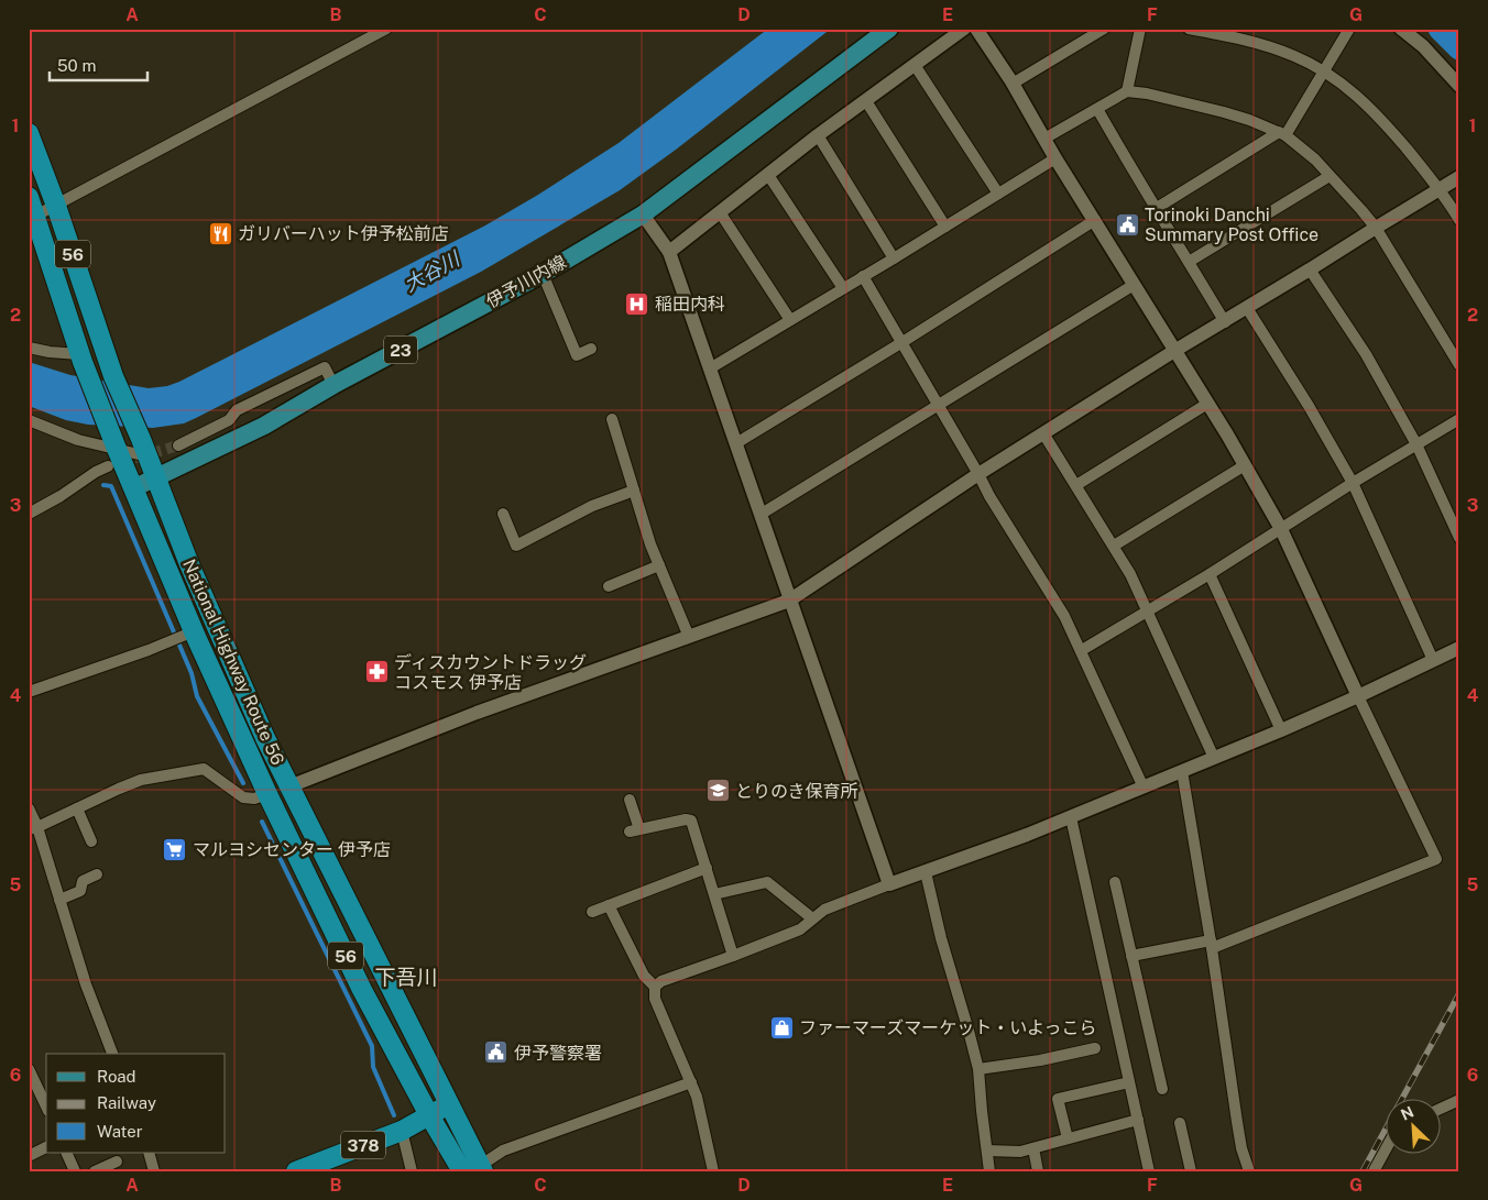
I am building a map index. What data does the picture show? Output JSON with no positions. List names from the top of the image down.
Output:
{
  "streets": {
    "highway": ["56", "National Highway Route 56", "378"],
    "main road": ["伊予川内線", "23"]
  },
  "crossings": [
    ["伊予川内線", "National Highway Route 56"],
    ["National Highway Route 56", "378"]
  ],
  "districts": ["下吾川"],
  "water": ["大谷川"],
  "places": {
    "public building": ["Torinoki Danchi Summary Post Office", "伊予警察署"],
    "restaurant": ["ガリバーハット伊予松前店"],
    "hospital": ["稲田内科"],
    "pharmacy": ["ディスカウントドラッグ コスモス 伊予店"],
    "school or university": ["とりのき保育所"],
    "supermarket": ["マルヨシセンター 伊予店"],
    "shop": ["ファーマーズマーケット・いよっこら"]
  },
  "legend": ["Road", "Railway", "Water"],
  "scale_bar": "50 m",
  "north": "top left",
  "grid": {
    "columns": [
      "A",
      "B",
      "C",
      "D",
      "E",
      "F",
      "G"
    ],
    "rows": [
      "1",
      "2",
      "3",
      "4",
      "5",
      "6"
    ]
  }
}
